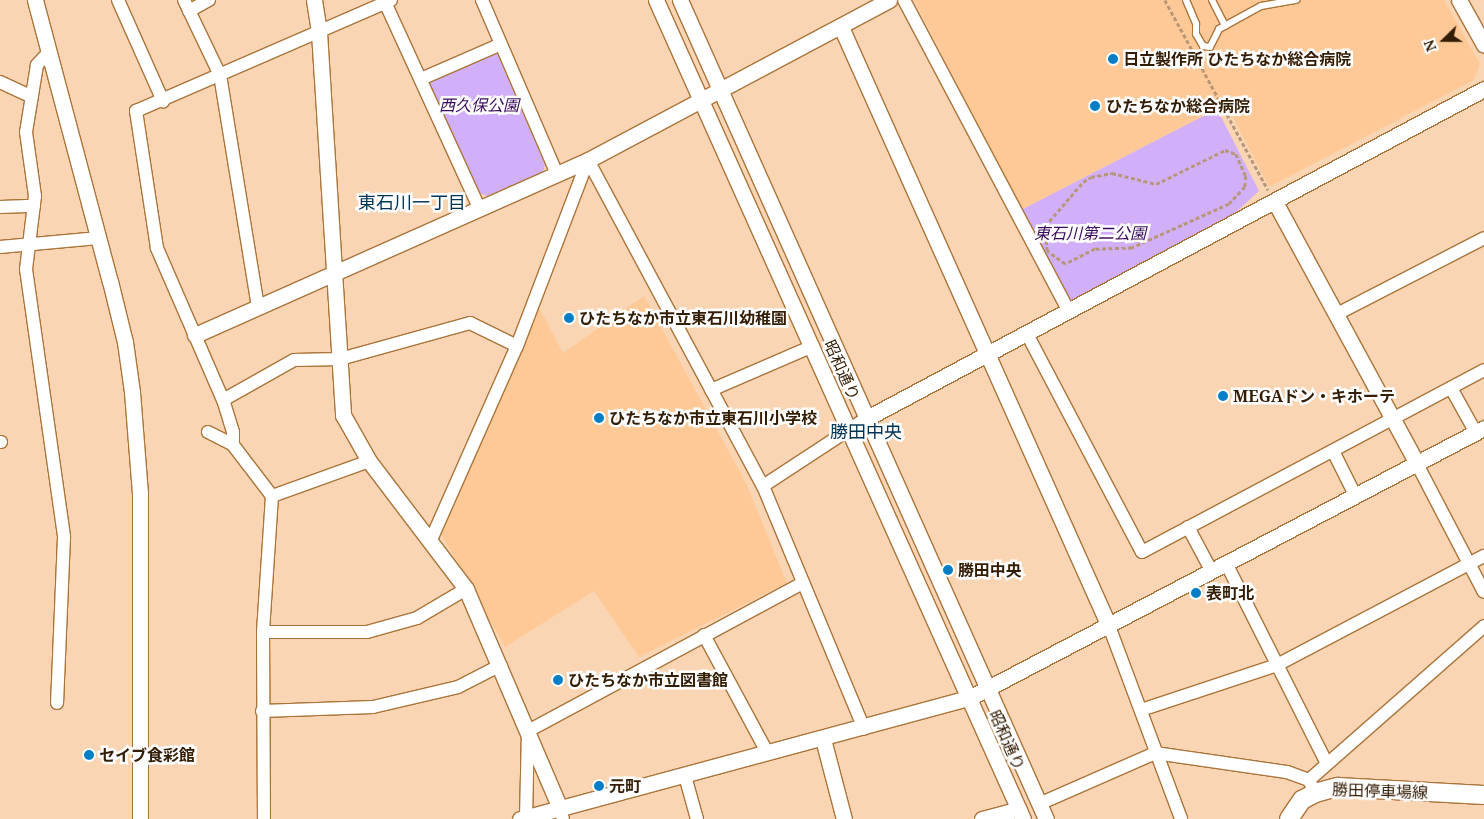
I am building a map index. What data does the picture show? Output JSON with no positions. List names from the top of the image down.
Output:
{
  "streets": {
    "main road": ["勝田停車場線"],
    "street": ["昭和通り"]
  },
  "districts": ["東石川一丁目", "勝田中央"],
  "parks": ["西久保公園", "東石川第二公園"],
  "places": [
    "日立製作所 ひたちなか総合病院",
    "ひたちなか総合病院",
    "ひたちなか市立東石川幼稚園",
    "MEGAドン・キホーテ",
    "ひたちなか市立東石川小学校",
    "勝田中央",
    "表町北",
    "ひたちなか市立図書館",
    "セイブ食彩館",
    "元町"
  ],
  "north": "left"
}
